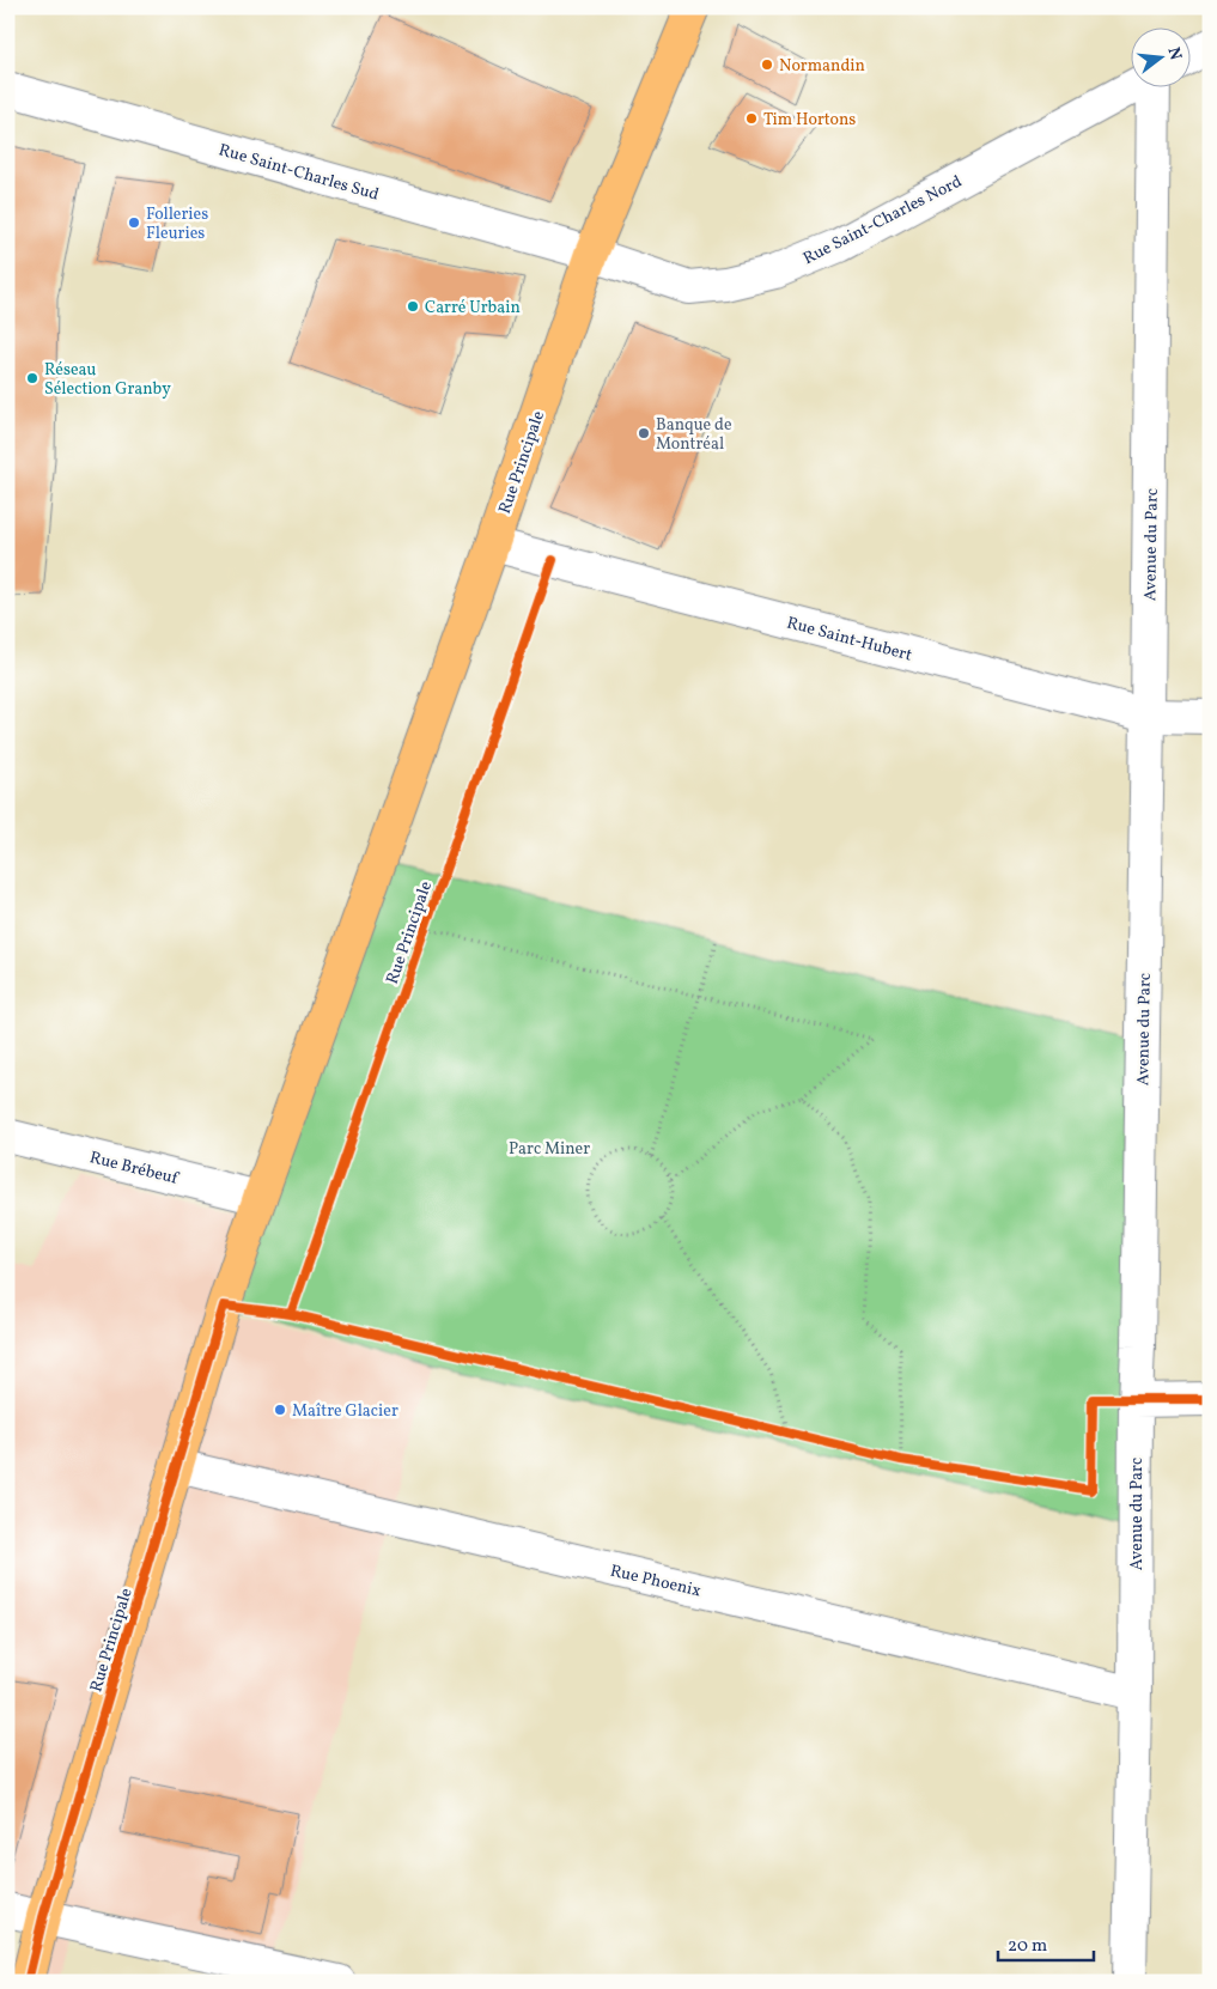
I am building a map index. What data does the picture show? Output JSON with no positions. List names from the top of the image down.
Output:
{
  "streets": {
    "main road": ["Rue Principale"],
    "street": [
      "Rue Saint-Charles Sud",
      "Rue Saint-Charles Nord",
      "Avenue du Parc",
      "Rue Saint-Hubert",
      "Rue Brébeuf",
      "Rue Phoenix"
    ]
  },
  "crossings": [
    ["Rue Saint-Charles Sud", "Rue Saint-Charles Nord"],
    ["Rue Saint-Charles Sud", "Rue Principale"],
    ["Rue Saint-Charles Nord", "Rue Principale"],
    ["Rue Principale", "Rue Saint-Hubert"],
    ["Rue Principale", "Rue Brébeuf"],
    ["Rue Principale", "Rue Phoenix"],
    ["Avenue du Parc", "Rue Saint-Hubert"],
    ["Avenue du Parc", "Rue Phoenix"]
  ],
  "parks": ["Parc Miner"],
  "places": [
    "Normandin",
    "Tim Hortons",
    "Folleries Fleuries",
    "Carré Urbain",
    "Réseau Sélection Granby",
    "Banque de Montréal",
    "Maître Glacier"
  ],
  "scale_bar": "20 m",
  "north": "right"
}
